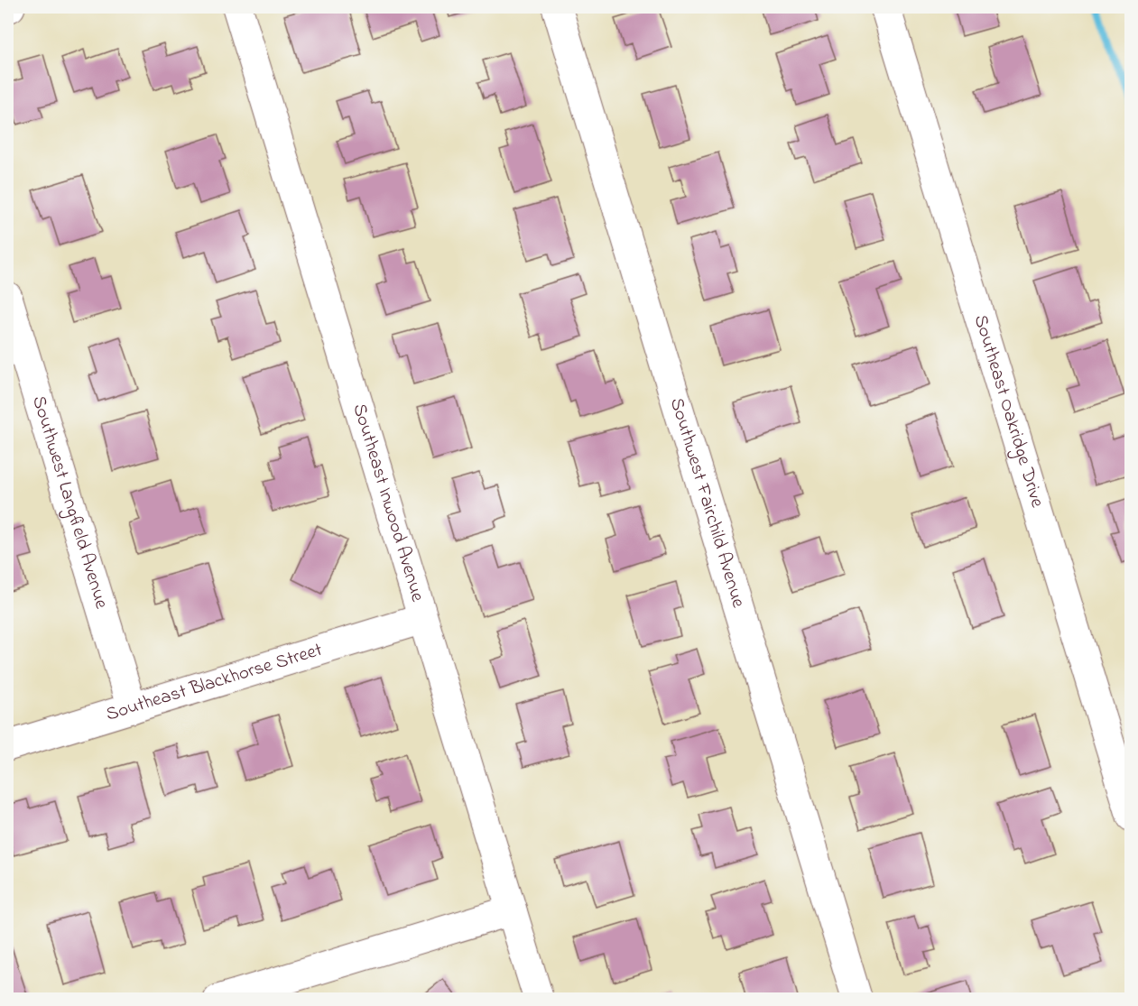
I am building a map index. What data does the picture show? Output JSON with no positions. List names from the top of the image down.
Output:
{
  "streets": {
    "street": [
      "Southeast Oakridge Drive",
      "Southwest Langfield Avenue",
      "Southeast Inwood Avenue",
      "Southwest Fairchild Avenue",
      "Southeast Blackhorse Street"
    ]
  },
  "crossings": [
    ["Southwest Langfield Avenue", "Southeast Blackhorse Street"],
    ["Southeast Inwood Avenue", "Southeast Blackhorse Street"]
  ]
}
